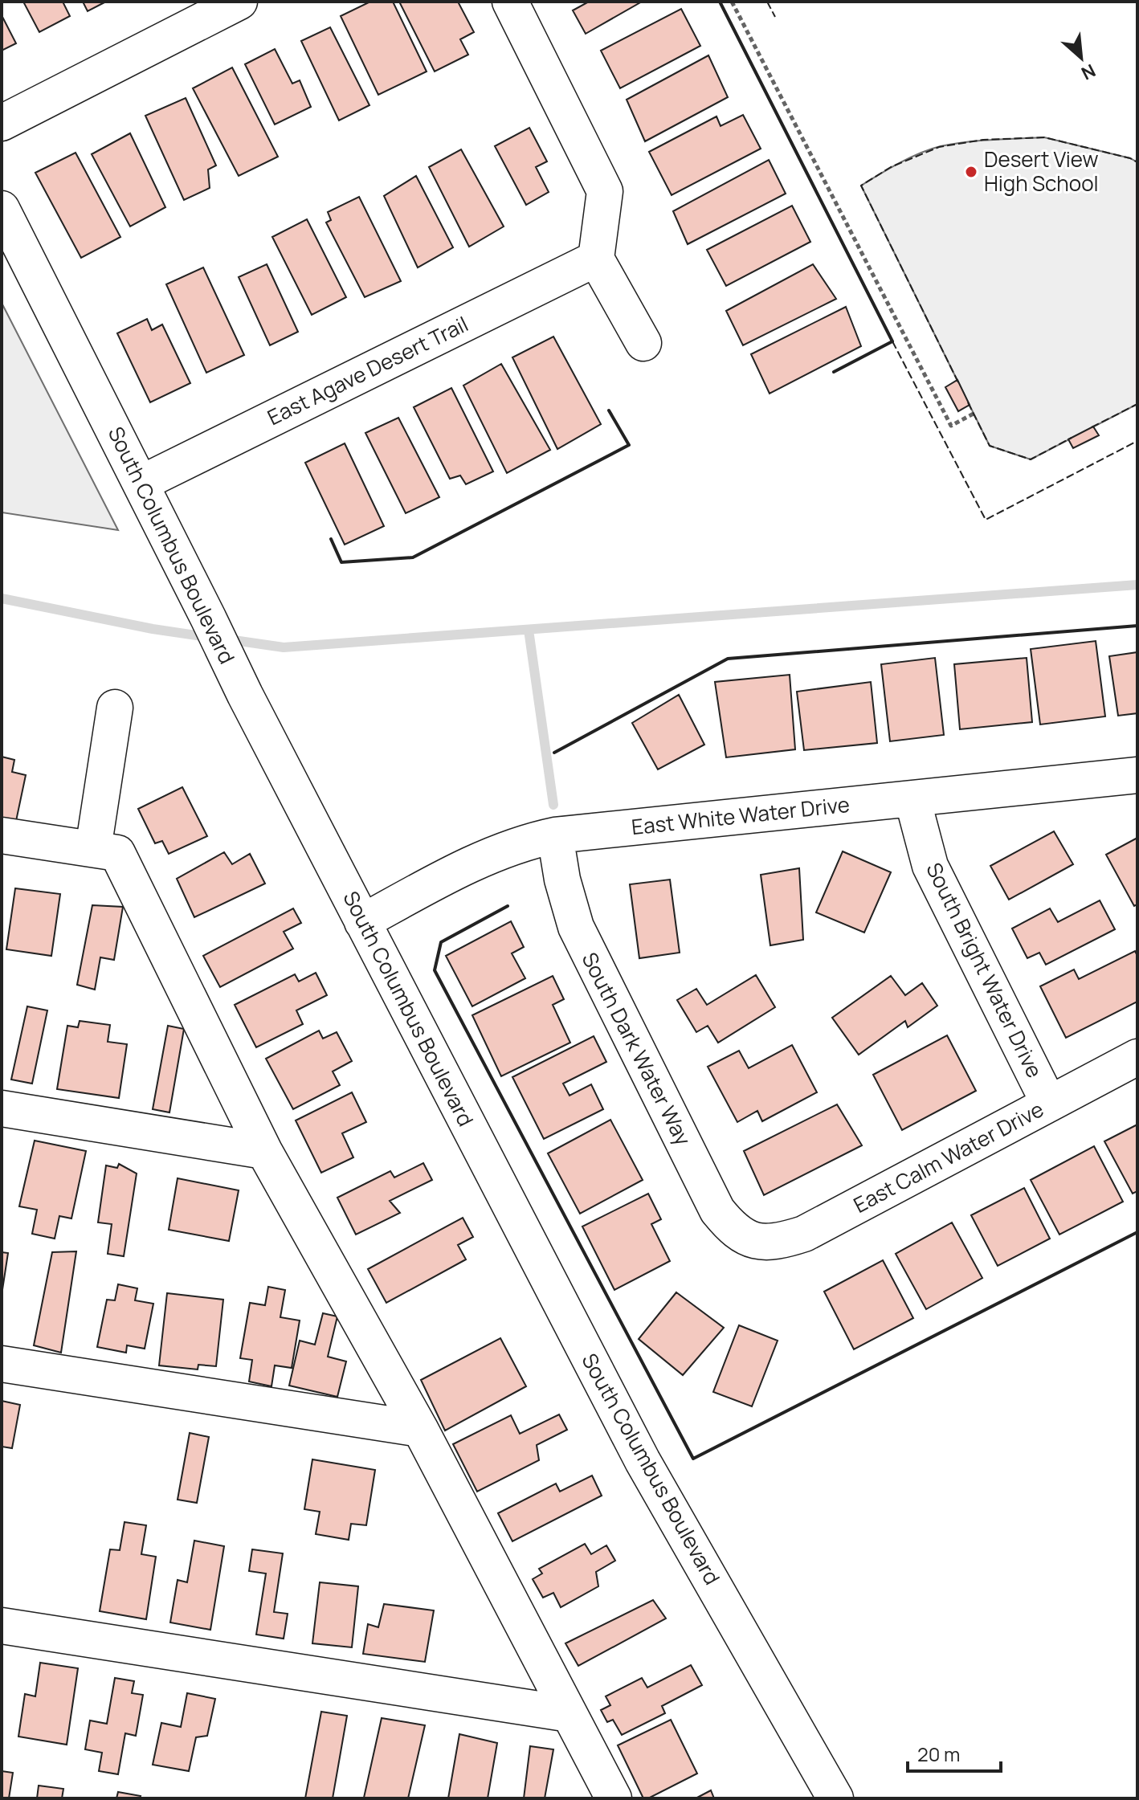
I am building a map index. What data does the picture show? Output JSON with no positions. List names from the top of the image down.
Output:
{
  "streets": {
    "street": [
      "East Agave Desert Trail",
      "South Columbus Boulevard",
      "East White Water Drive",
      "South Bright Water Drive",
      "South Dark Water Way",
      "East Calm Water Drive"
    ]
  },
  "crossings": [
    ["East Agave Desert Trail", "South Columbus Boulevard"],
    ["South Columbus Boulevard", "East White Water Drive"],
    ["East White Water Drive", "South Bright Water Drive"],
    ["East White Water Drive", "South Dark Water Way"],
    ["South Bright Water Drive", "East Calm Water Drive"],
    ["South Dark Water Way", "East Calm Water Drive"]
  ],
  "places": ["Desert View High School"],
  "scale_bar": "20 m",
  "north": "bottom right"
}
